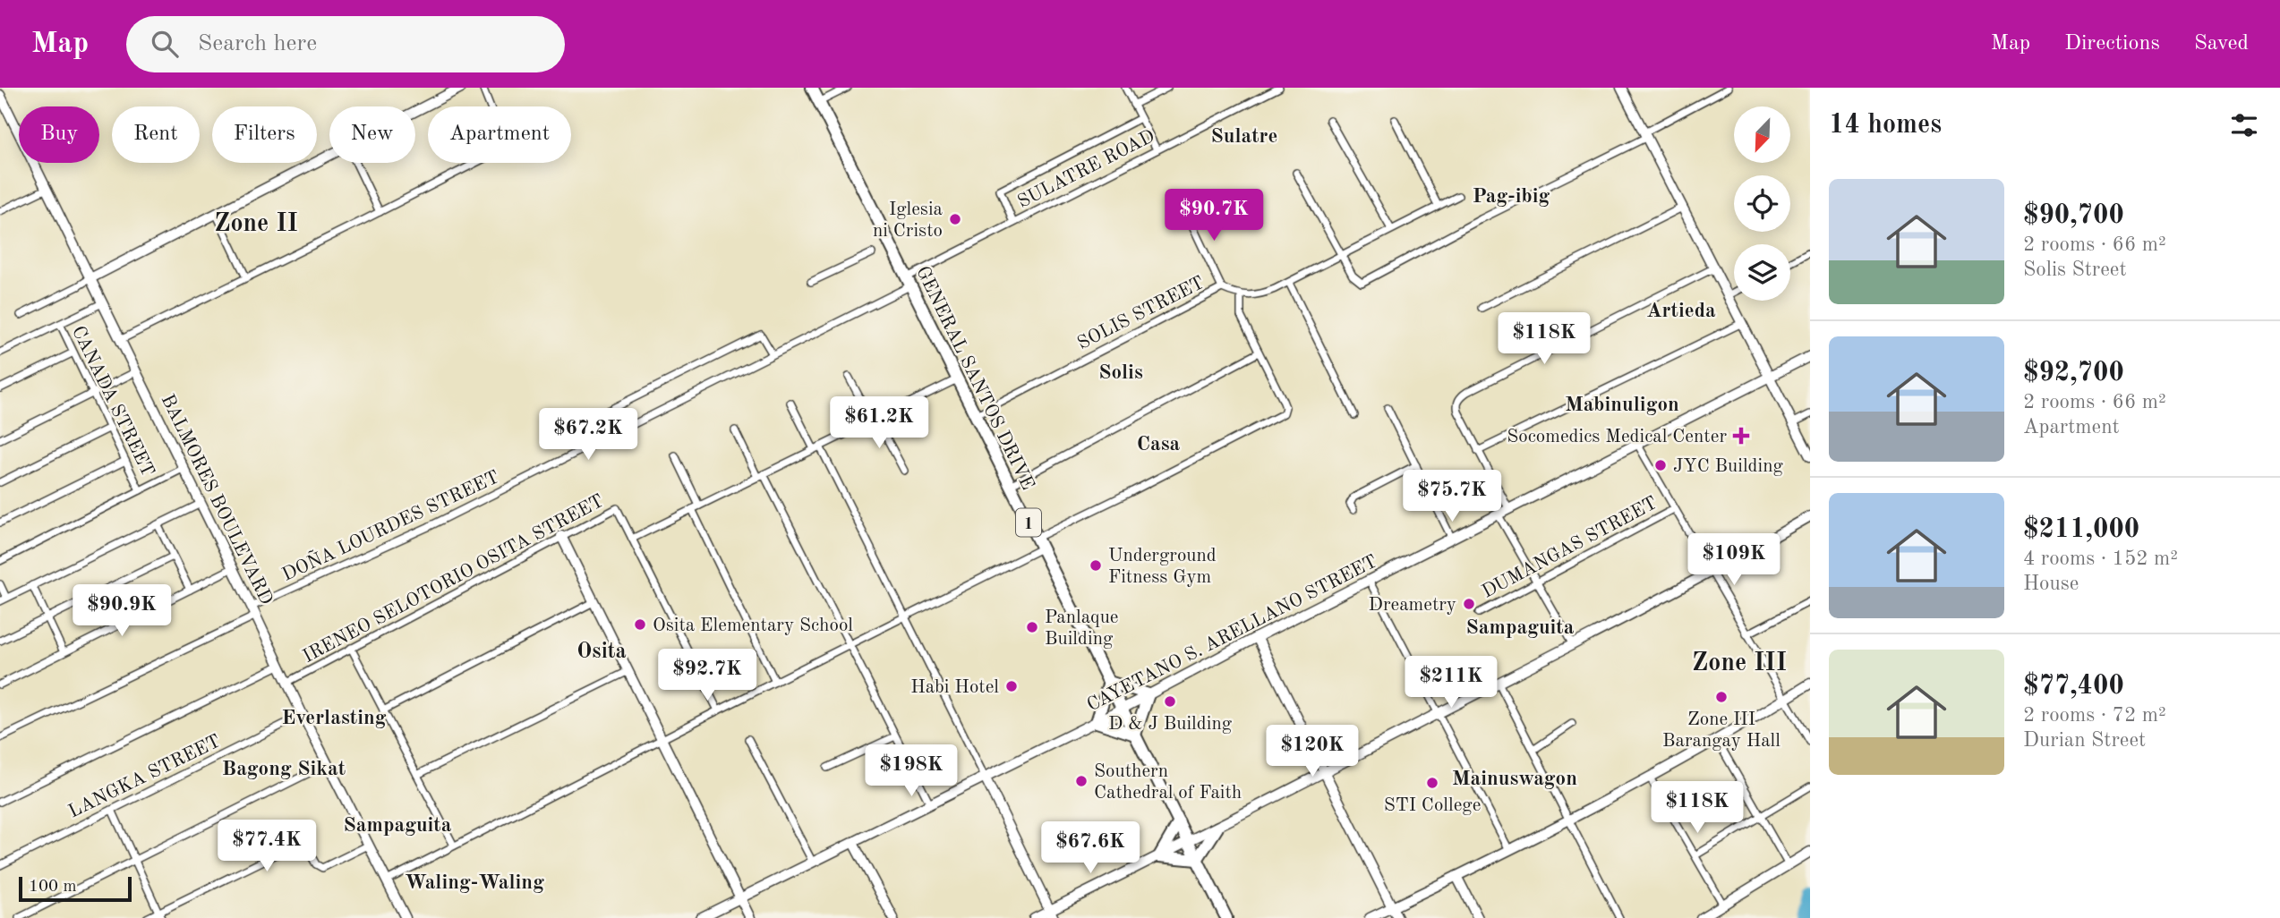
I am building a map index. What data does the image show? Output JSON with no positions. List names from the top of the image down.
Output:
{
  "streets": {
    "highway": ["GENERAL SANTOS DRIVE", "1"],
    "street": [
      "SULATRE ROAD",
      "SOLIS STREET",
      "CANADA STREET",
      "BALMORES BOULEVARD",
      "DOÑA LOURDES STREET",
      "DUMANGAS STREET",
      "IRENEO SELOTORIO OSITA STREET",
      "CAYETANO S. ARELLANO STREET",
      "LANGKA STREET"
    ]
  },
  "crossings": [
    ["SULATRE ROAD", "GENERAL SANTOS DRIVE"],
    ["SULATRE ROAD", "DOÑA LOURDES STREET"],
    ["SOLIS STREET", "GENERAL SANTOS DRIVE"],
    ["GENERAL SANTOS DRIVE", "DOÑA LOURDES STREET"],
    ["GENERAL SANTOS DRIVE", "CAYETANO S. ARELLANO STREET"],
    ["BALMORES BOULEVARD", "DOÑA LOURDES STREET"],
    ["BALMORES BOULEVARD", "IRENEO SELOTORIO OSITA STREET"],
    ["BALMORES BOULEVARD", "LANGKA STREET"]
  ],
  "districts": [
    "Sulatre",
    "Pag-ibig",
    "Zone II",
    "Artieda",
    "Solis",
    "Mabinuligon",
    "Casa",
    "Sampaguita",
    "Osita",
    "Zone III",
    "Everlasting",
    "Bagong Sikat",
    "Mainuswagon",
    "Sampaguita",
    "Waling-Waling"
  ],
  "places": {
    "other": [
      "Iglesia ni Cristo",
      "JYC Building",
      "Underground Fitness Gym",
      "Dreametry",
      "Osita Elementary School",
      "Panlaque Building",
      "Habi Hotel",
      "Zone III Barangay Hall",
      "D & J Building",
      "Southern Cathedral of Faith",
      "STI College"
    ],
    "health": ["Socomedics Medical Center"]
  },
  "scale_bar": "100 m",
  "north": "bottom left",
  "page": {
    "header": "Map",
    "search": "Search here",
    "nav": ["Map", "Directions", "Saved"],
    "heading": "14 homes",
    "chip": [
      "Buy",
      "Rent",
      "Filters",
      "New",
      "Apartment"
    ],
    "list": [
      {
        "name": "$90,700",
        "note": "2 rooms · 66 m² · Solis Street"
      },
      {
        "name": "$92,700",
        "note": "2 rooms · 66 m² · Apartment"
      },
      {
        "name": "$211,000",
        "note": "4 rooms · 152 m² · House"
      },
      {
        "name": "$77,400",
        "note": "2 rooms · 72 m² · Durian Street"
      }
    ],
    "price": [
      "$90.7K",
      "$118K",
      "$61.2K",
      "$67.2K",
      "$75.7K",
      "$109K",
      "$90.9K",
      "$92.7K",
      "$211K",
      "$120K",
      "$198K",
      "$118K",
      "$77.4K",
      "$67.6K"
    ],
    "scale": "100 m"
  }
}
